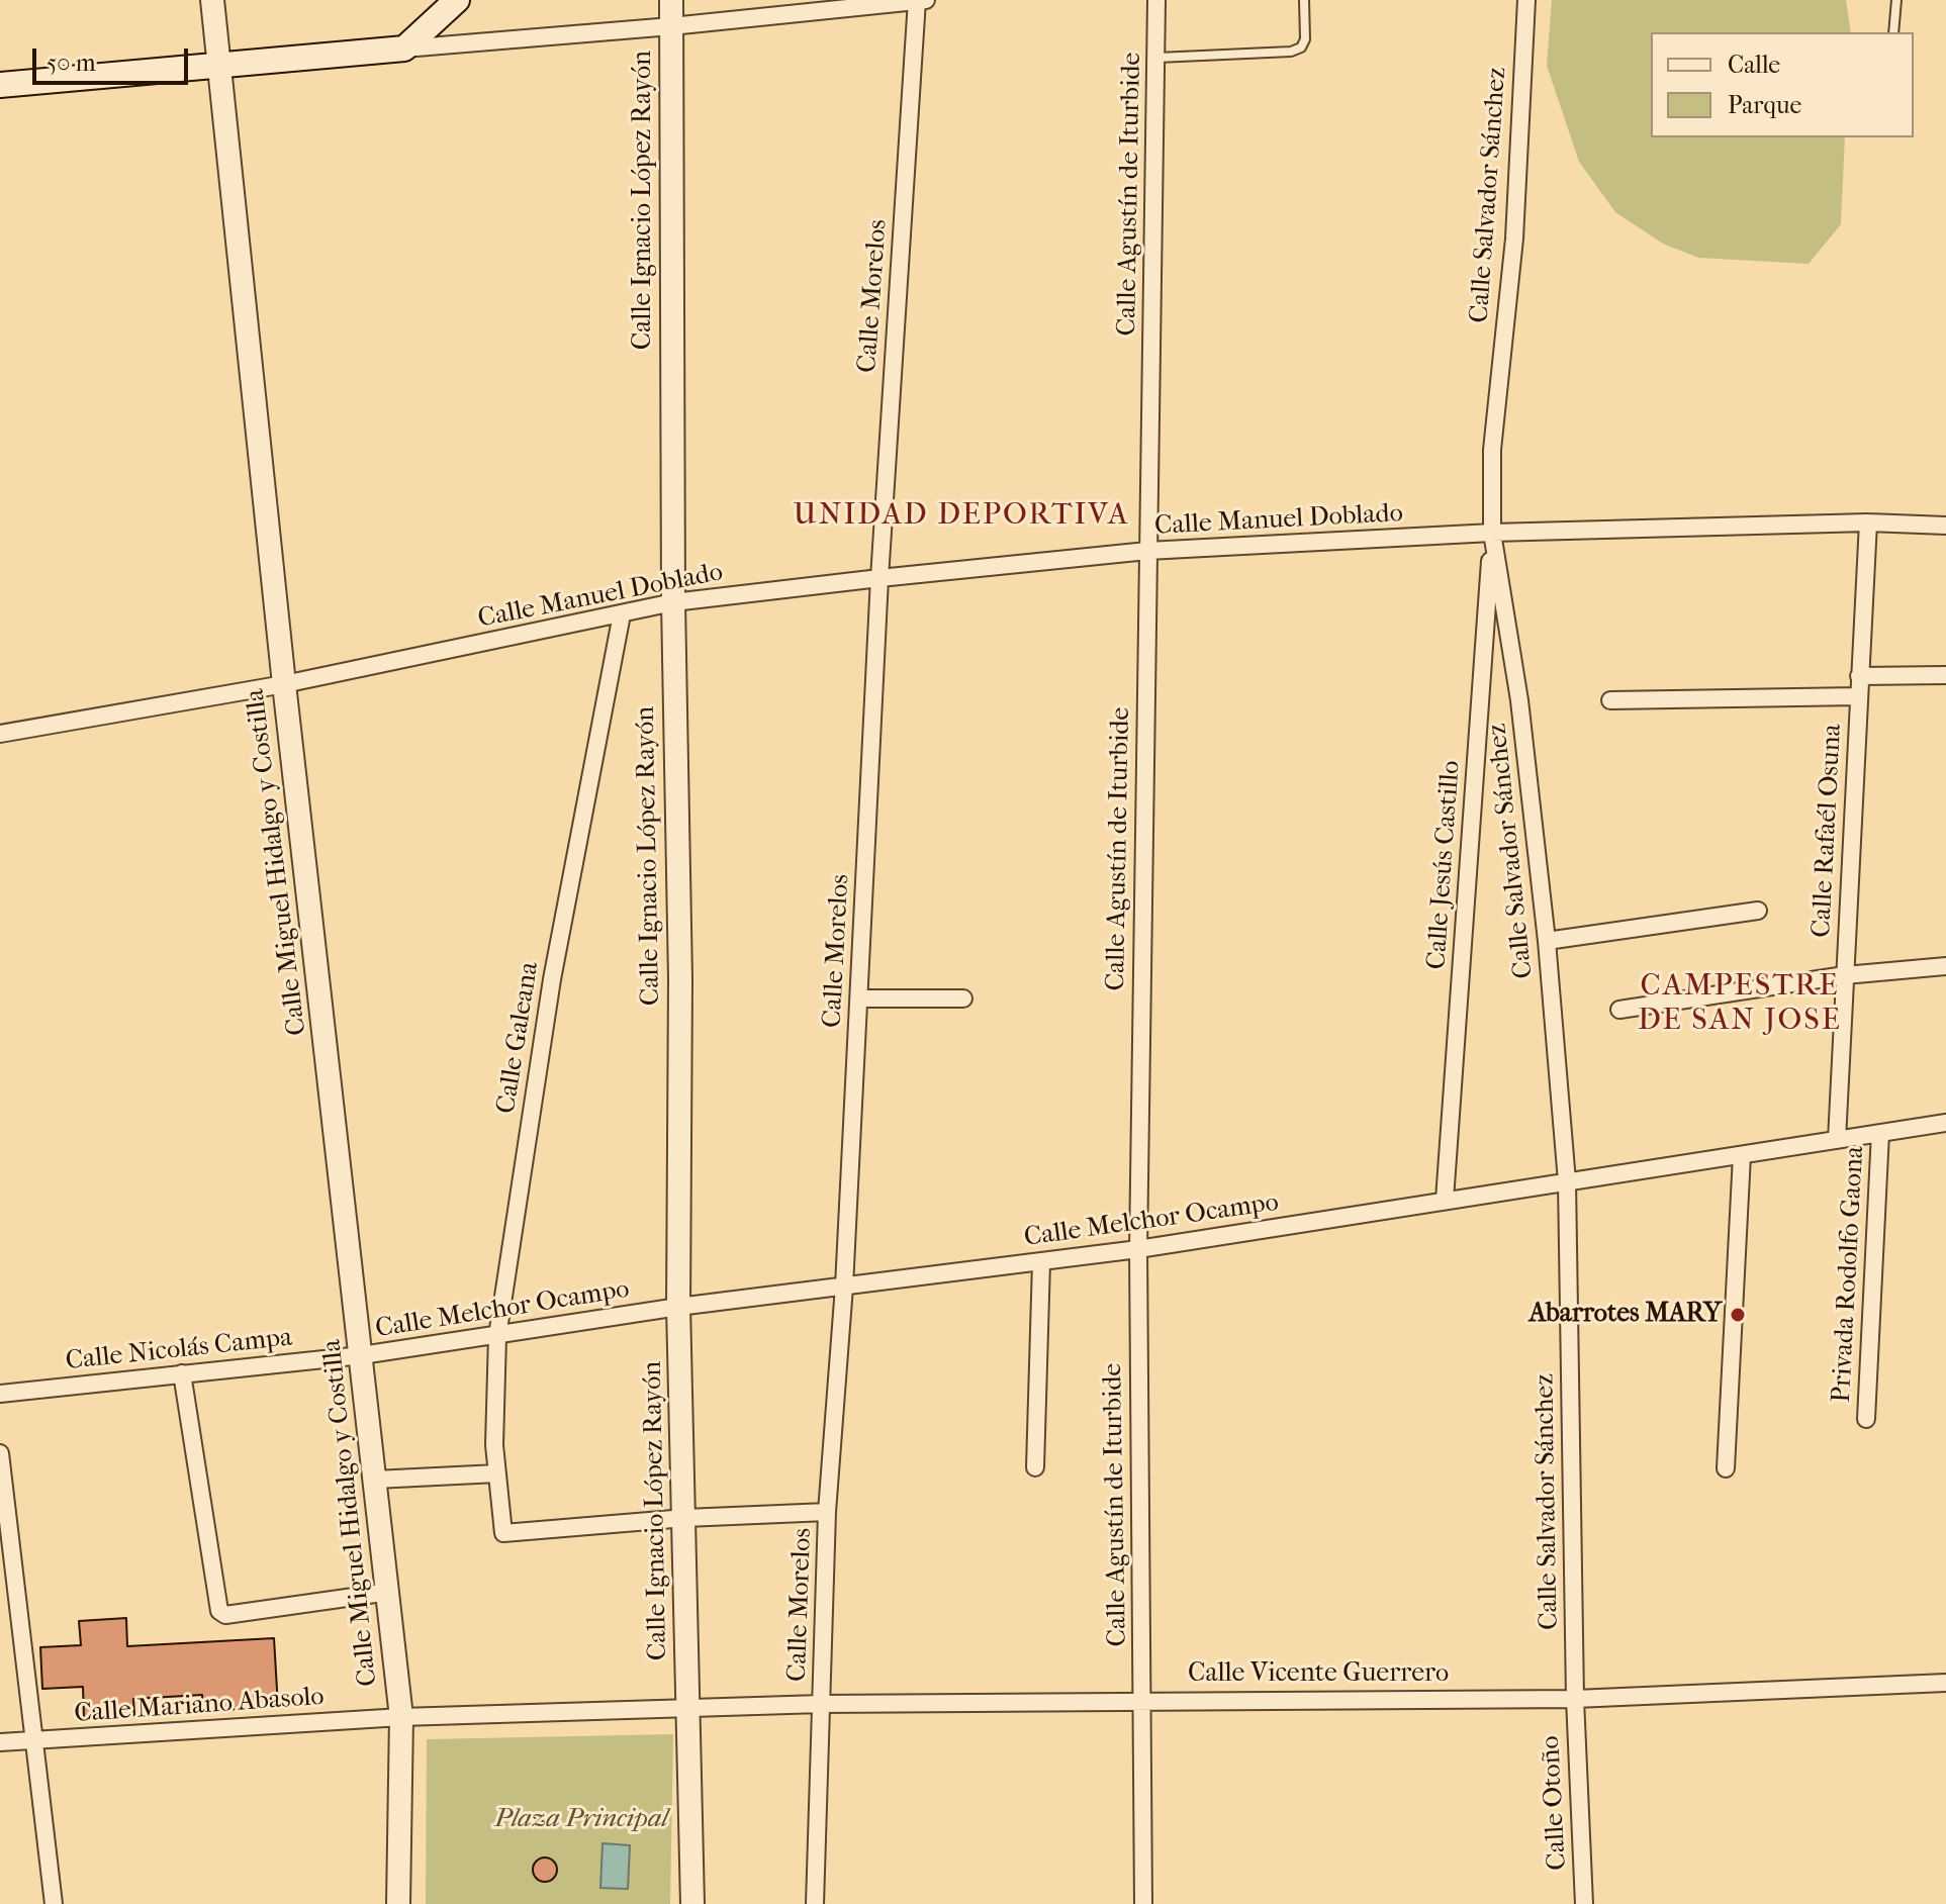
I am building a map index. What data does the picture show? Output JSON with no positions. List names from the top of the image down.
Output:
{
  "streets": {
    "street": [
      "Calle Agustín de Iturbide",
      "Calle Salvador Sánchez",
      "Calle Ignacio López Rayón",
      "Calle Morelos",
      "Calle Manuel Doblado",
      "Calle Rafaél Osuna",
      "Calle Miguel Hidalgo y Costilla",
      "Calle Jesús Castillo",
      "Calle Galeana",
      "Calle Melchor Ocampo",
      "Privada Rodolfo Gaona",
      "Calle Nicolás Campa",
      "Calle Vicente Guerrero",
      "Calle Mariano Abasolo",
      "Calle Otoño"
    ]
  },
  "crossings": [
    ["Calle Agustín de Iturbide", "Calle Manuel Doblado"],
    ["Calle Agustín de Iturbide", "Calle Melchor Ocampo"],
    ["Calle Agustín de Iturbide", "Calle Vicente Guerrero"],
    ["Calle Salvador Sánchez", "Calle Manuel Doblado"],
    ["Calle Salvador Sánchez", "Calle Jesús Castillo"],
    ["Calle Salvador Sánchez", "Calle Melchor Ocampo"],
    ["Calle Salvador Sánchez", "Calle Vicente Guerrero"],
    ["Calle Salvador Sánchez", "Calle Otoño"],
    ["Calle Ignacio López Rayón", "Calle Manuel Doblado"],
    ["Calle Ignacio López Rayón", "Calle Galeana"],
    ["Calle Ignacio López Rayón", "Calle Melchor Ocampo"],
    ["Calle Ignacio López Rayón", "Calle Vicente Guerrero"],
    ["Calle Ignacio López Rayón", "Calle Mariano Abasolo"],
    ["Calle Morelos", "Calle Manuel Doblado"],
    ["Calle Morelos", "Calle Melchor Ocampo"],
    ["Calle Morelos", "Calle Vicente Guerrero"],
    ["Calle Manuel Doblado", "Calle Rafaél Osuna"],
    ["Calle Manuel Doblado", "Calle Miguel Hidalgo y Costilla"],
    ["Calle Manuel Doblado", "Calle Jesús Castillo"],
    ["Calle Manuel Doblado", "Calle Galeana"],
    ["Calle Rafaél Osuna", "Calle Melchor Ocampo"],
    ["Calle Miguel Hidalgo y Costilla", "Calle Melchor Ocampo"],
    ["Calle Miguel Hidalgo y Costilla", "Calle Nicolás Campa"],
    ["Calle Miguel Hidalgo y Costilla", "Calle Mariano Abasolo"],
    ["Calle Jesús Castillo", "Calle Melchor Ocampo"],
    ["Calle Galeana", "Calle Melchor Ocampo"],
    ["Calle Melchor Ocampo", "Privada Rodolfo Gaona"],
    ["Calle Melchor Ocampo", "Calle Nicolás Campa"],
    ["Calle Vicente Guerrero", "Calle Mariano Abasolo"],
    ["Calle Vicente Guerrero", "Calle Otoño"]
  ],
  "districts": ["UNIDAD DEPORTIVA", "CAMPESTRE DE SAN JOSE"],
  "parks": ["Plaza Principal"],
  "places": ["Abarrotes MARY"],
  "legend": ["Calle", "Parque"],
  "scale_bar": "50 m"
}
